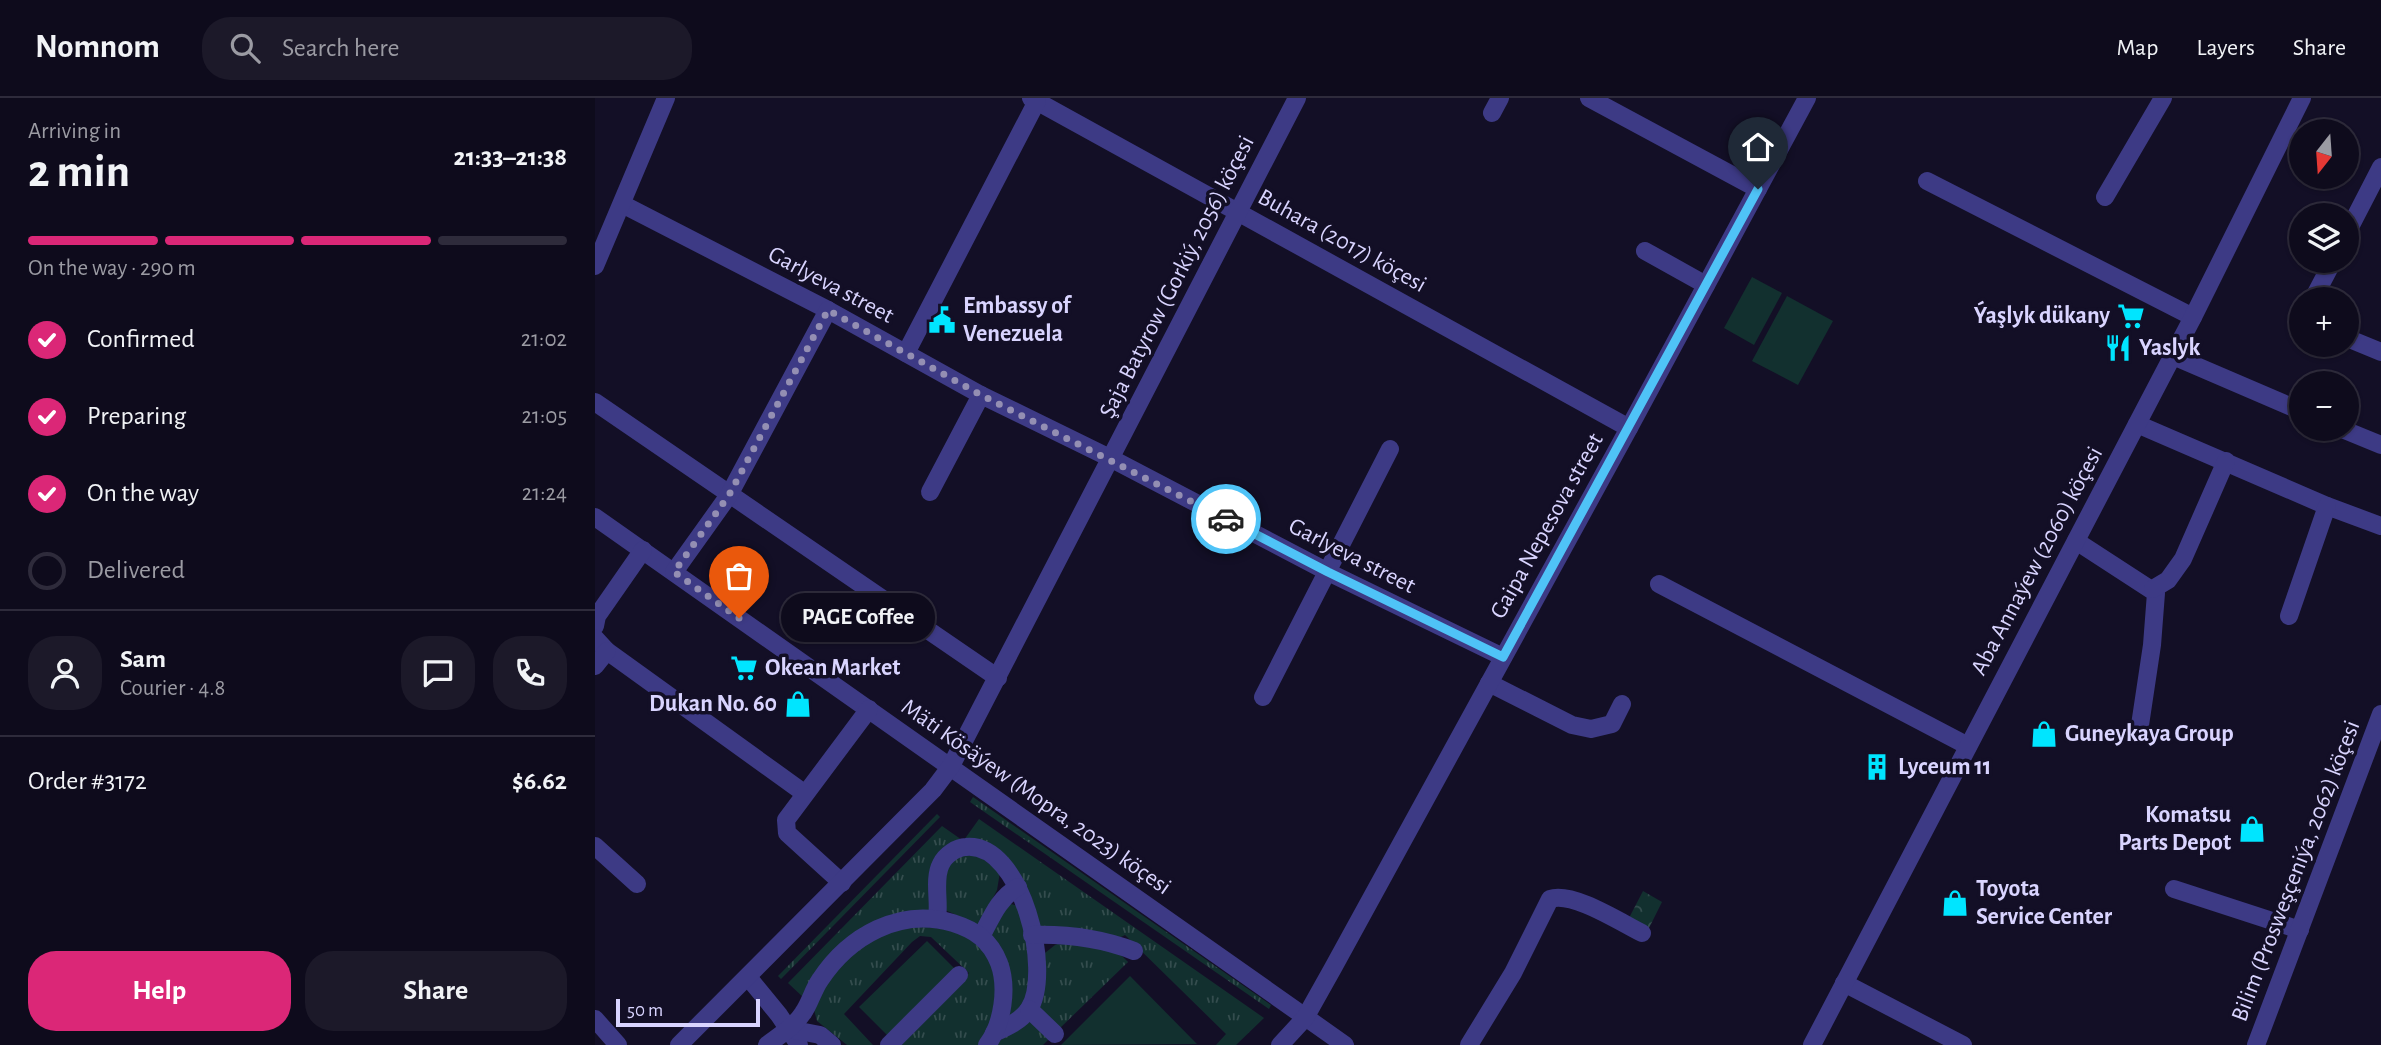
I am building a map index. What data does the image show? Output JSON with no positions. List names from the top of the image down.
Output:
{
  "streets": {
    "street": [
      "Buhara (2017) köçesi",
      "Şaja Batyrow (Gorkiý, 2056) köçesi",
      "Garlyeva street",
      "Gaipa Nepesova street",
      "Aba Annaýew (2060) köçesi",
      "Mäti Kösäýew (Mopra, 2023) köçesi",
      "Bilim (Prosweşçeniýa, 2062) köçesi"
    ]
  },
  "crossings": [
    ["Buhara (2017) köçesi", "Şaja Batyrow (Gorkiý, 2056) köçesi"],
    ["Buhara (2017) köçesi", "Gaipa Nepesova street"],
    ["Şaja Batyrow (Gorkiý, 2056) köçesi", "Garlyeva street"],
    ["Şaja Batyrow (Gorkiý, 2056) köçesi", "Mäti Kösäýew (Mopra, 2023) köçesi"],
    ["Garlyeva street", "Gaipa Nepesova street"],
    ["Gaipa Nepesova street", "Mäti Kösäýew (Mopra, 2023) köçesi"]
  ],
  "places": {
    "supermarket": ["Ýaşlyk dükany", "Okean Market"],
    "public building": ["Embassy of Venezuela"],
    "restaurant": ["Yaslyk"],
    "other": ["PAGE Coffee"],
    "shop": [
      "Dukan No. 60",
      "Guneykaya Group",
      "Komatsu Parts Depot",
      "Toyota Service Center"
    ],
    "building": ["Lyceum 11"]
  },
  "scale_bar": "50 m",
  "north": "bottom",
  "page": {
    "header": "Nomnom",
    "search": "Search here",
    "nav": ["Map", "Layers", "Share"],
    "heading": ["2 min", "Arriving in", "21:33–21:38"],
    "panel": [
      "Sam",
      "Courier · 4.8",
      "Order #3172",
      "$6.62"
    ],
    "map_buttons": ["+", "−"],
    "bar": "On the way · 290 m",
    "list": [
      ["Confirmed", "21:02"],
      ["Preparing", "21:05"],
      ["On the way", "21:24"],
      "Delivered"
    ],
    "bubble": "PAGE Coffee",
    "buttons": ["Help", "Share"],
    "scale": "50 m"
  }
}
